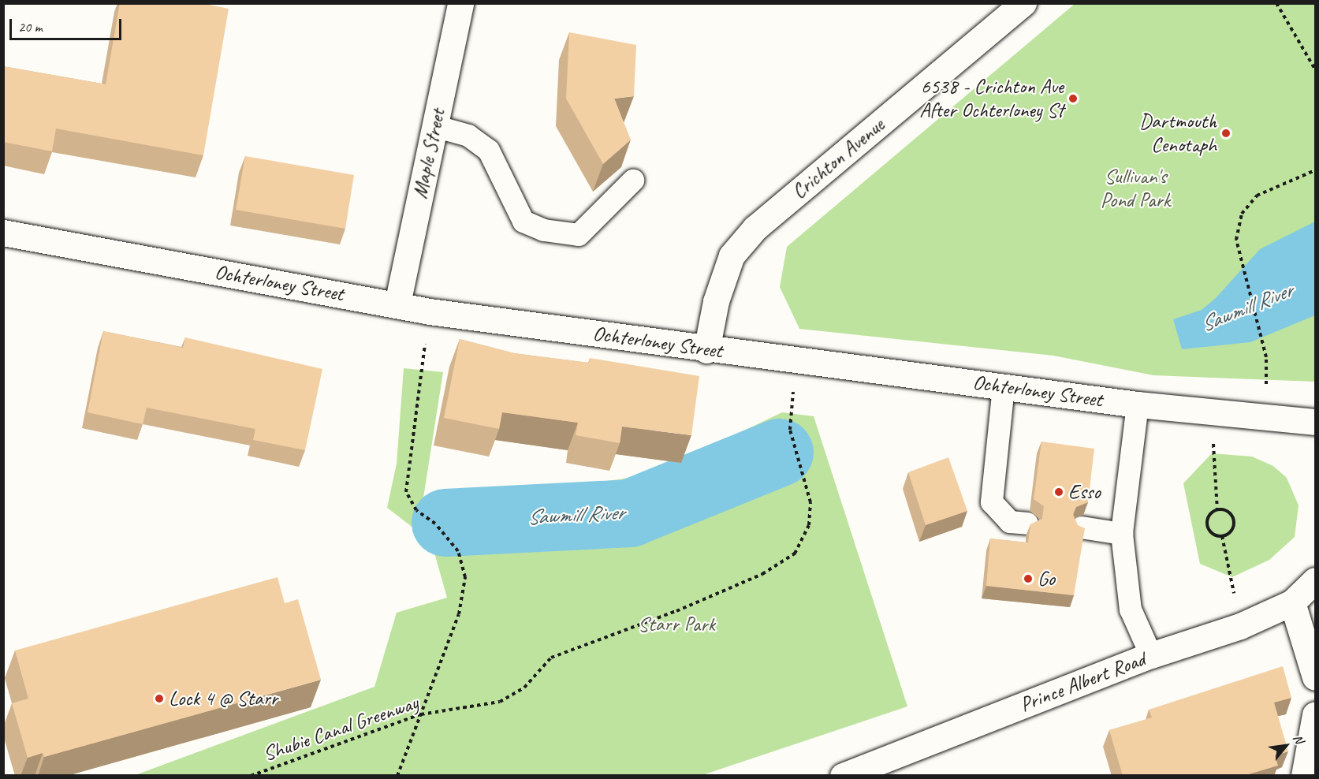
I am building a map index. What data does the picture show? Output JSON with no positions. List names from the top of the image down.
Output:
{
  "streets": {
    "main road": [
      "Maple Street",
      "Crichton Avenue",
      "Ochterloney Street",
      "Prince Albert Road"
    ],
    "path": ["Shubie Canal Greenway"]
  },
  "crossings": [
    ["Maple Street", "Ochterloney Street"],
    ["Crichton Avenue", "Ochterloney Street"],
    ["Ochterloney Street", "Shubie Canal Greenway"]
  ],
  "water": ["Sawmill River"],
  "parks": ["Sullivan's Pond Park", "Starr Park"],
  "places": [
    "6538 - Crichton Ave After Ochterloney St",
    "Dartmouth Cenotaph",
    "Esso",
    "Go",
    "Lock 4 @ Starr"
  ],
  "scale_bar": "20 m",
  "north": "top right"
}
